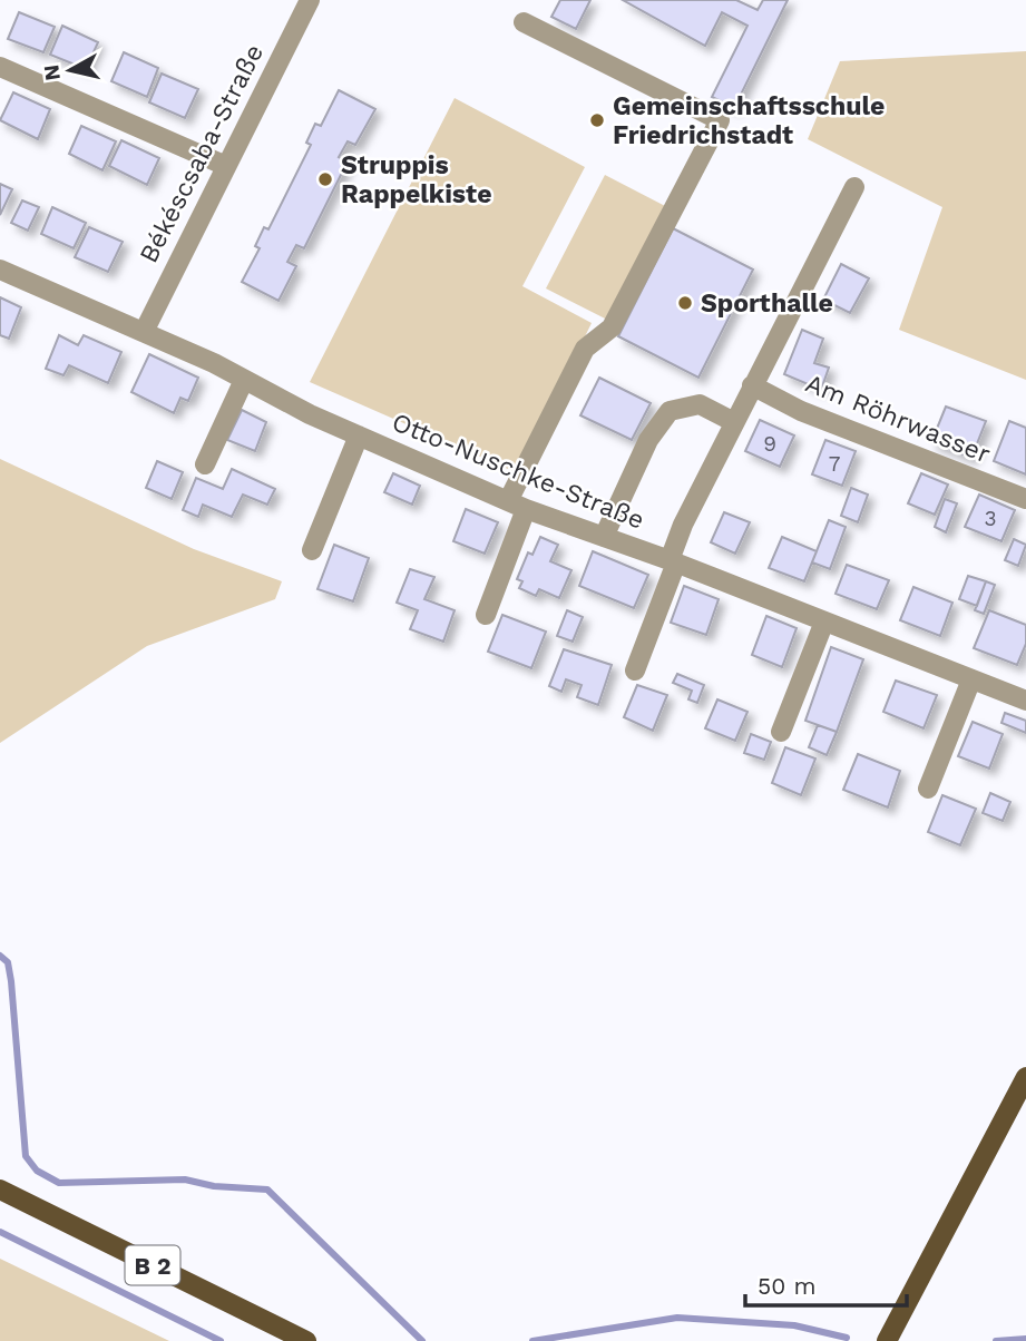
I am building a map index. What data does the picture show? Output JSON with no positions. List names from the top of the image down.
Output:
{
  "streets": {
    "main road": ["B 2"],
    "street": ["Békéscsaba-Straße", "Am Röhrwasser", "Otto-Nuschke-Straße"]
  },
  "crossings": [
    ["Békéscsaba-Straße", "Otto-Nuschke-Straße"]
  ],
  "places": ["Gemeinschaftsschule Friedrichstadt", "Struppis Rappelkiste", "Sporthalle"],
  "house_numbers": ["9", "7", "3"],
  "scale_bar": "50 m",
  "north": "left"
}
